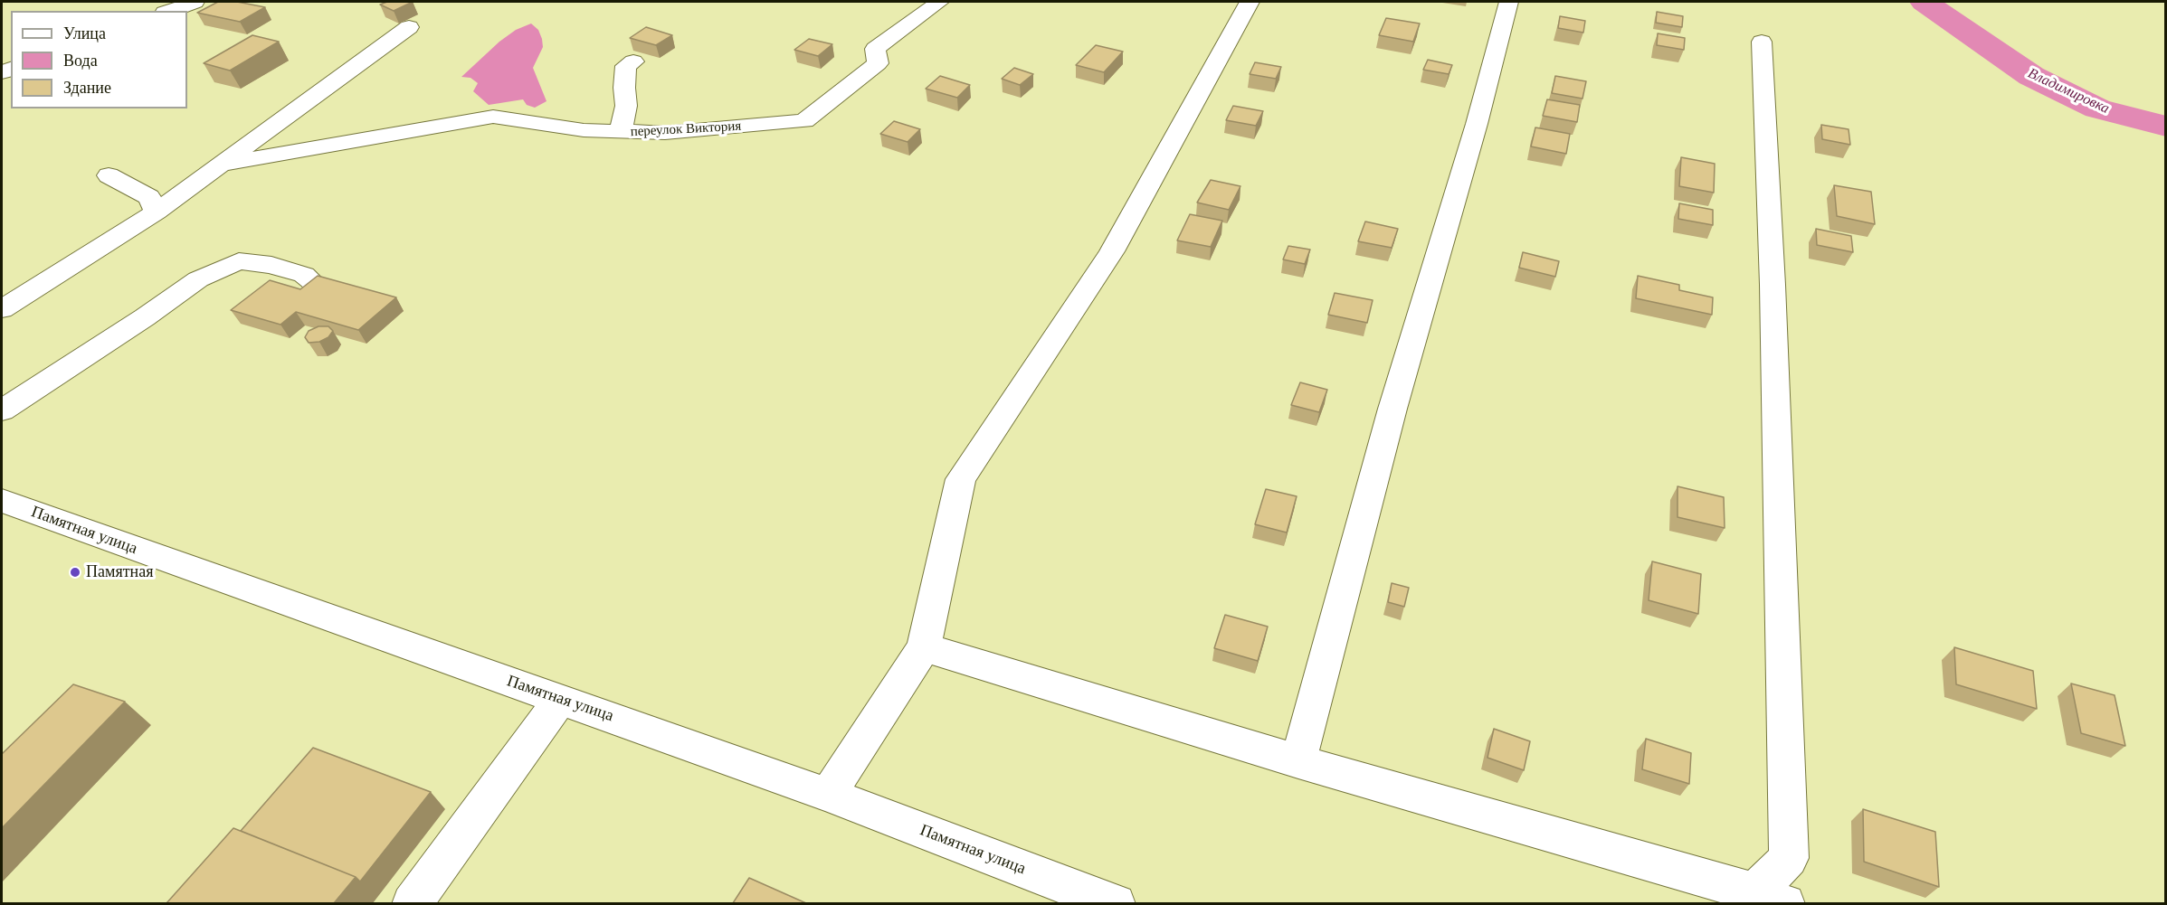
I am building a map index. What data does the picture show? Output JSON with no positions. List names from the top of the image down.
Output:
{
  "streets": {
    "street": ["переулок Виктория", "Памятная улица"]
  },
  "water": ["Владимировка"],
  "places": ["Памятная"],
  "legend": ["Улица", "Вода", "Здание"]
}
